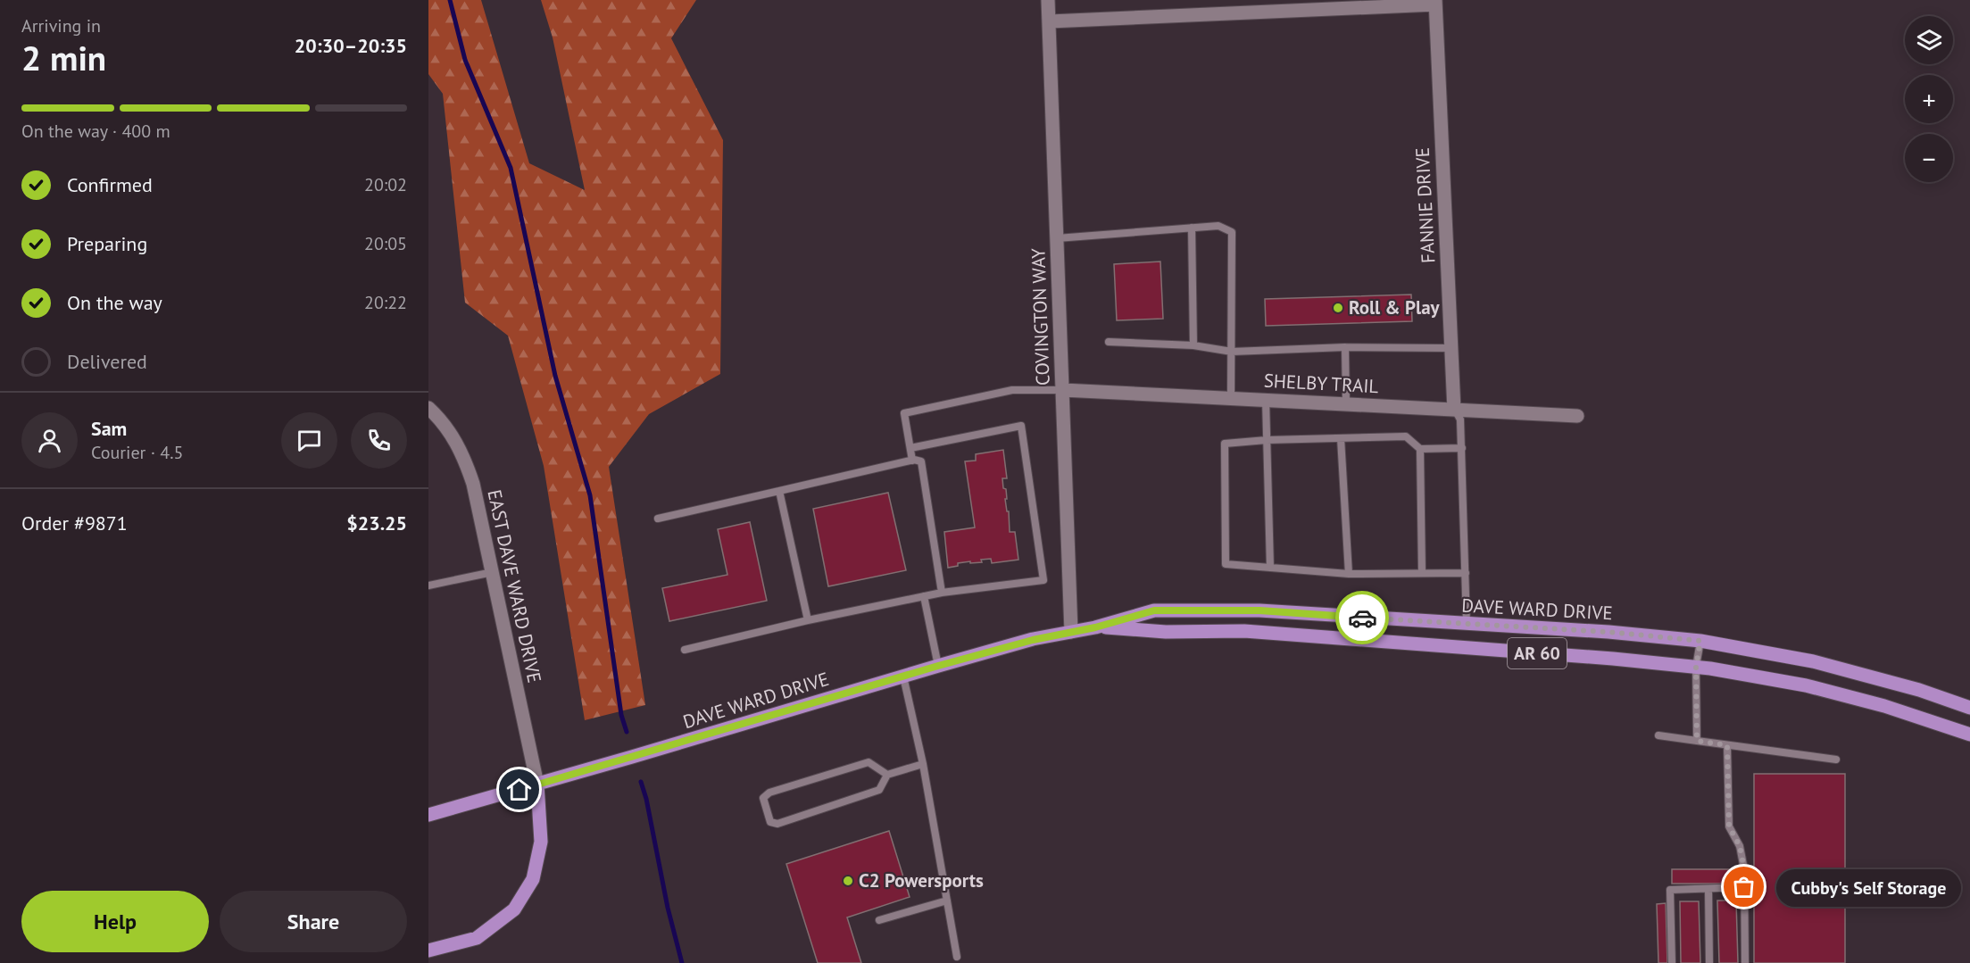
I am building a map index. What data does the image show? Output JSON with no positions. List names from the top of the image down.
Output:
{
  "streets": {
    "main road": ["DAVE WARD DRIVE", "AR 60"],
    "street": [
      "FANNIE DRIVE",
      "COVINGTON WAY",
      "SHELBY TRAIL",
      "EAST DAVE WARD DRIVE"
    ]
  },
  "crossings": [
    ["FANNIE DRIVE", "SHELBY TRAIL"],
    ["COVINGTON WAY", "SHELBY TRAIL"],
    ["COVINGTON WAY", "DAVE WARD DRIVE"],
    ["EAST DAVE WARD DRIVE", "DAVE WARD DRIVE"]
  ],
  "places": ["Roll & Play", "C2 Powersports", "Cubby's Self Storage"],
  "page": {
    "heading": ["2 min", "Arriving in", "20:30–20:35"],
    "panel": [
      "Sam",
      "Courier · 4.5",
      "Order #9871",
      "$23.25"
    ],
    "map_buttons": ["+", "−"],
    "bar": "On the way · 400 m",
    "list": [
      ["Confirmed", "20:02"],
      ["Preparing", "20:05"],
      ["On the way", "20:22"],
      "Delivered"
    ],
    "bubble": "Cubby's Self Storage",
    "buttons": ["Help", "Share"]
  }
}
